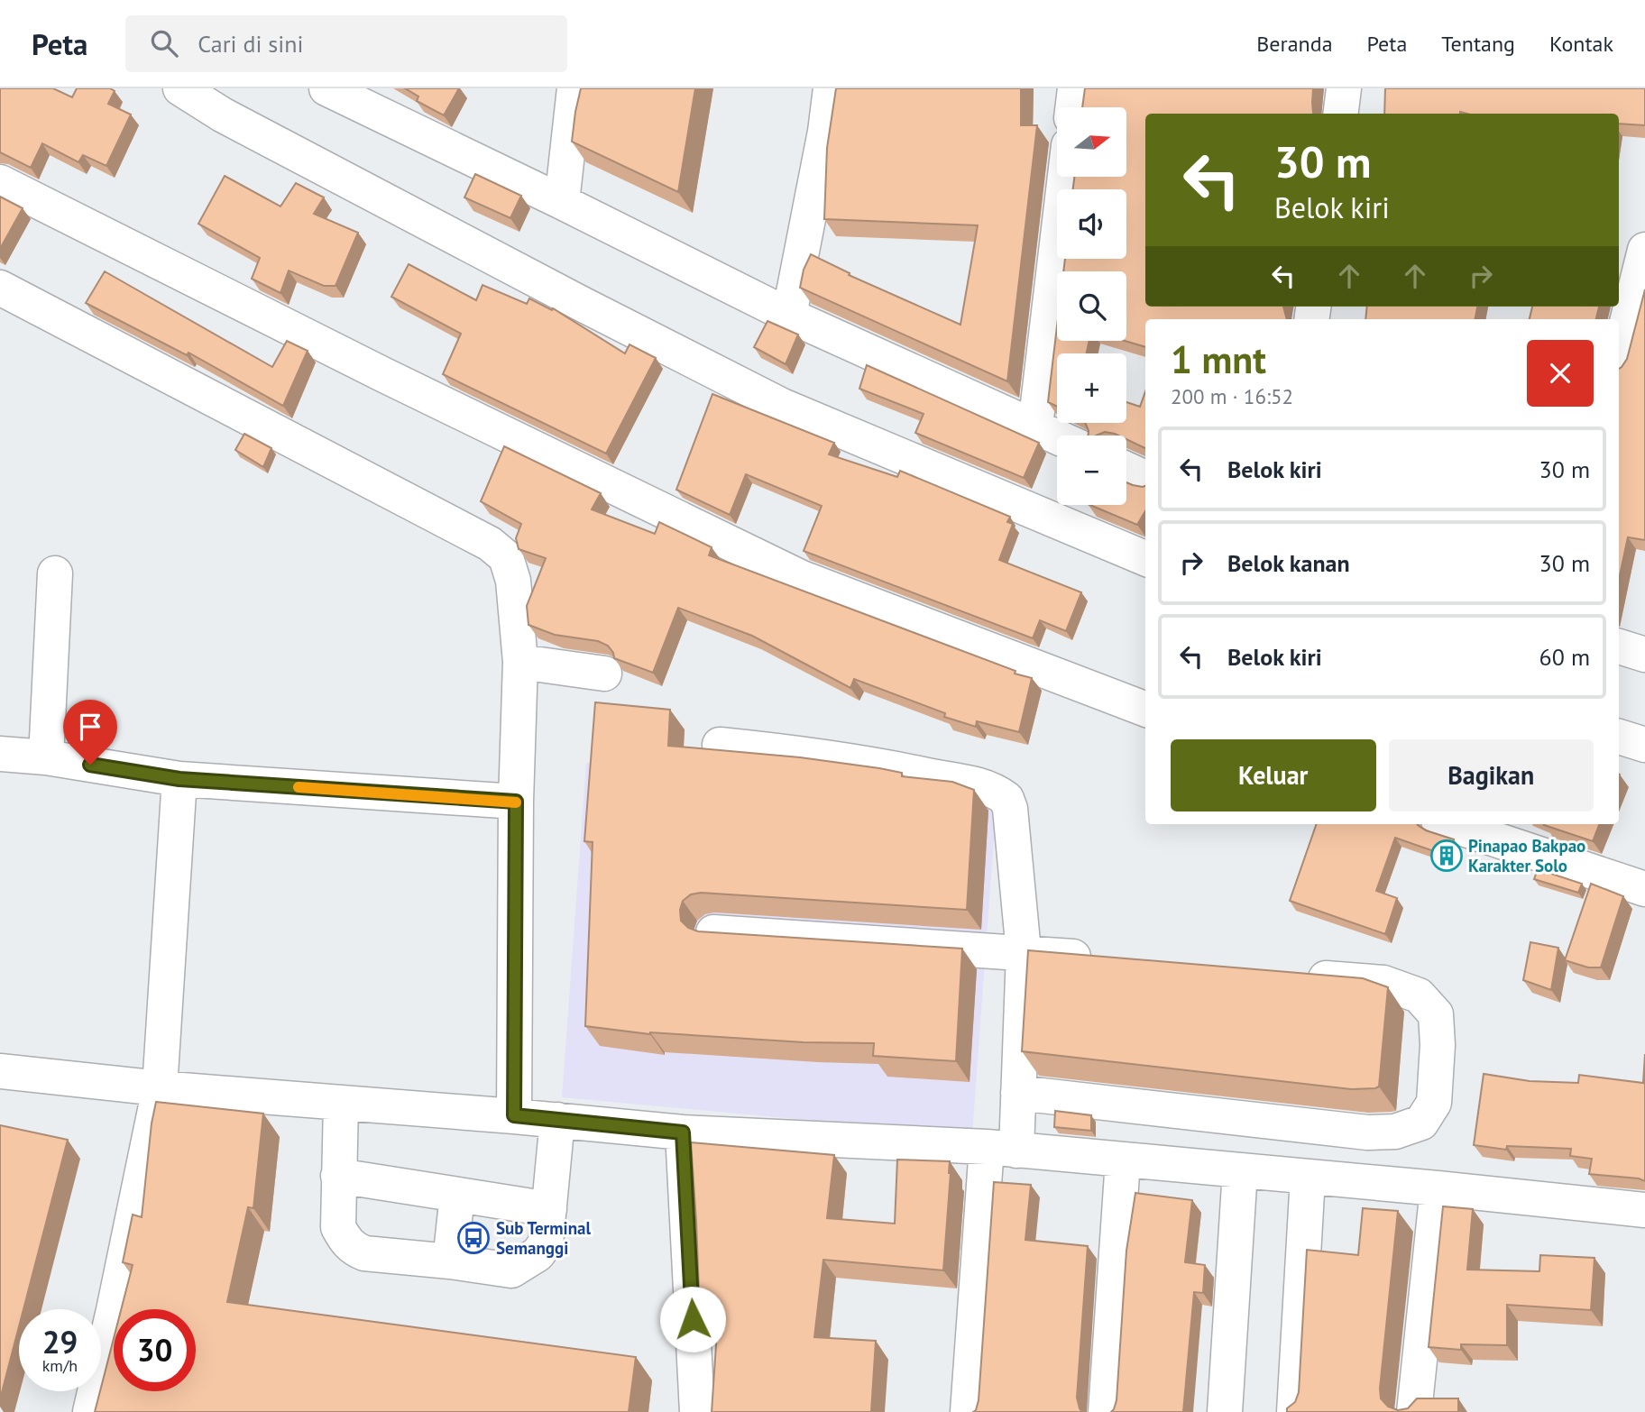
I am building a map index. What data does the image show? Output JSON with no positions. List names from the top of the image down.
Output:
{
  "places": {
    "building": ["Pinapao Bakpao Karakter Solo"],
    "bus stop": ["Sub Terminal Semanggi"]
  },
  "north": "right",
  "page": {
    "header": "Peta",
    "search": "Cari di sini",
    "nav": [
      "Beranda",
      "Peta",
      "Tentang",
      "Kontak"
    ],
    "map_buttons": ["+", "−"],
    "turn": ["30 m", "Belok kiri"],
    "heading": ["1 mnt", "200 m · 16:52"],
    "list": [
      {
        "name": "Belok kiri",
        "value": "30 m"
      },
      {
        "name": "Belok kanan",
        "value": "30 m"
      },
      {
        "name": "Belok kiri",
        "value": "60 m"
      }
    ],
    "buttons": ["Keluar", "Bagikan"],
    "speed": "29 km/h",
    "limit": "30"
  }
}
